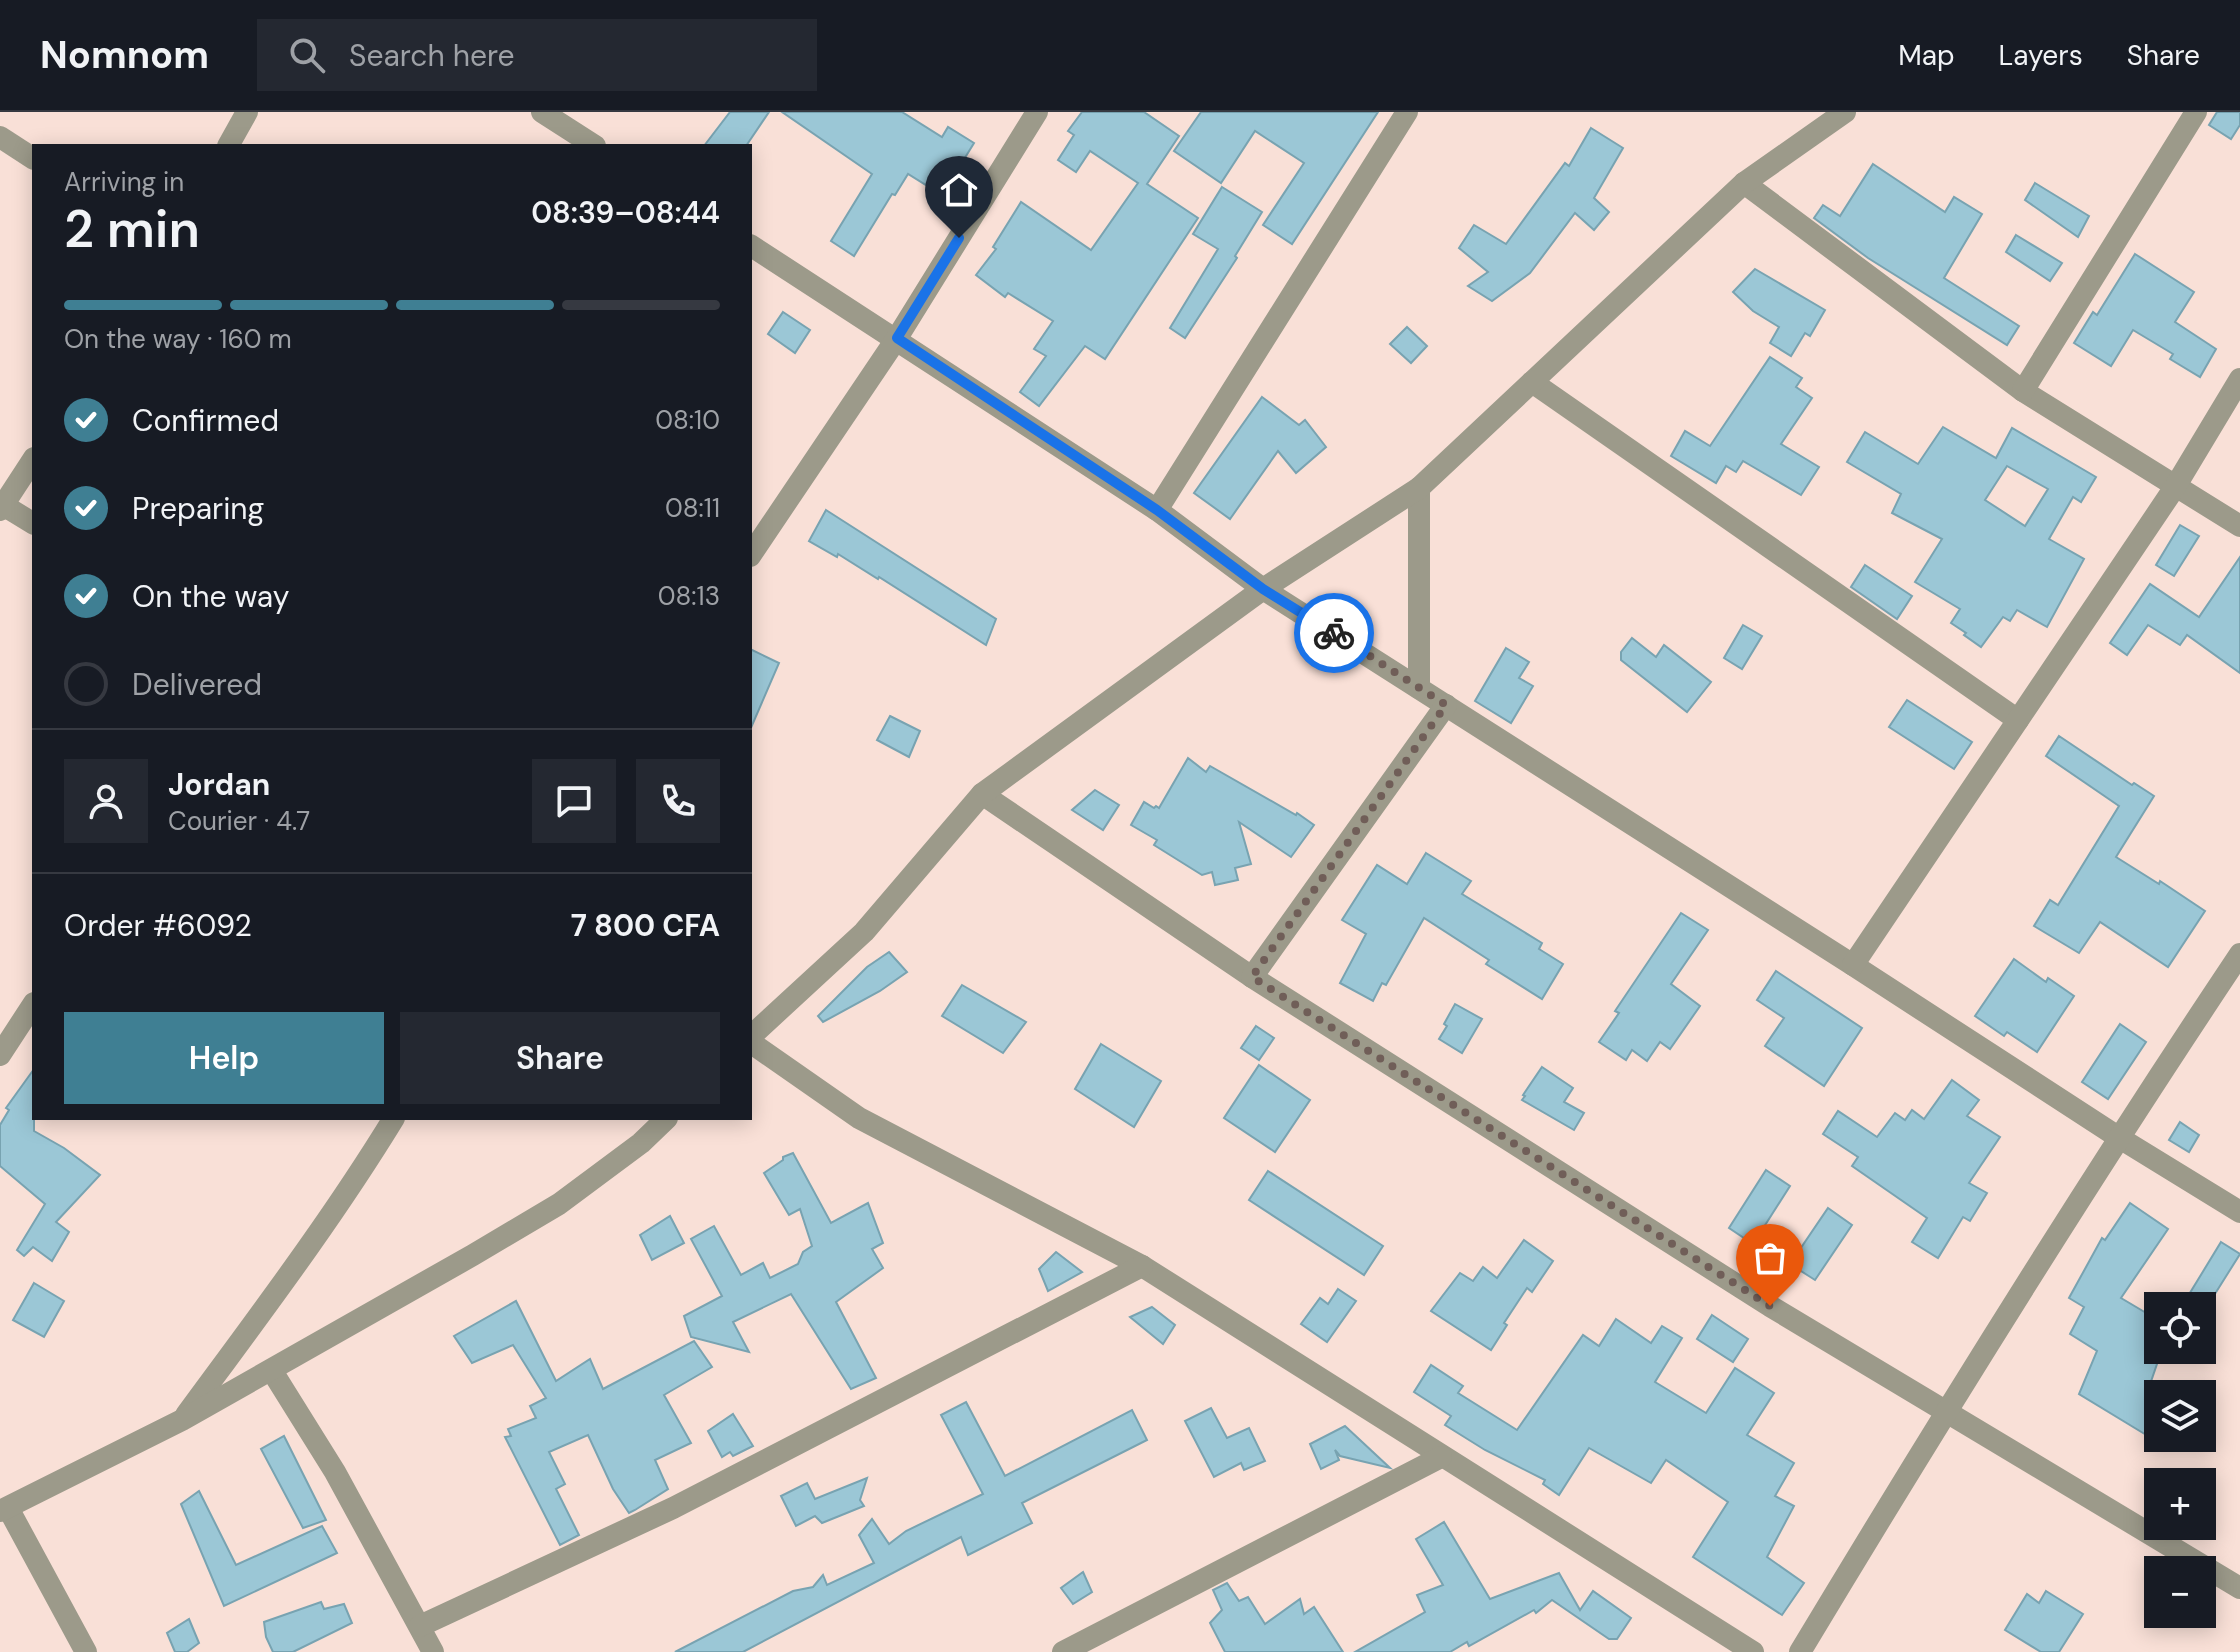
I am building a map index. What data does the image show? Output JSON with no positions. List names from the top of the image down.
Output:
{
  "page": {
    "header": "Nomnom",
    "search": "Search here",
    "nav": ["Map", "Layers", "Share"],
    "heading": ["2 min", "Arriving in", "08:39–08:44"],
    "panel": [
      "Jordan",
      "Courier · 4.7",
      "Order #6092",
      "7 800 CFA"
    ],
    "bar": "On the way · 160 m",
    "list": [
      ["Confirmed", "08:10"],
      ["Preparing", "08:11"],
      ["On the way", "08:13"],
      "Delivered"
    ],
    "buttons": ["Help", "Share"],
    "map_buttons": ["+", "−"]
  }
}
